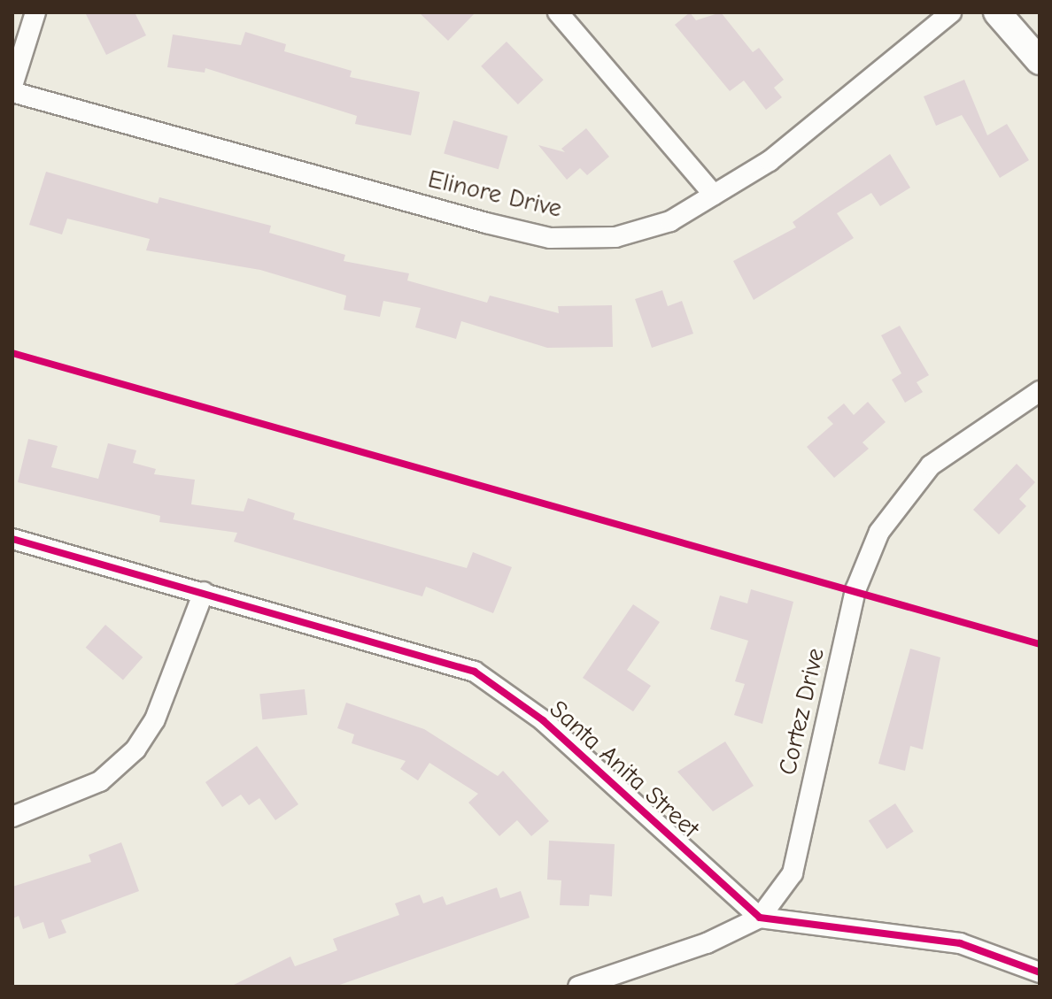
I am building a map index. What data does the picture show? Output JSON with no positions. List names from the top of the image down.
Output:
{
  "streets": {
    "street": ["Elinore Drive", "Cortez Drive", "Santa Anita Street"]
  },
  "crossings": [
    ["Cortez Drive", "Santa Anita Street"]
  ]
}
